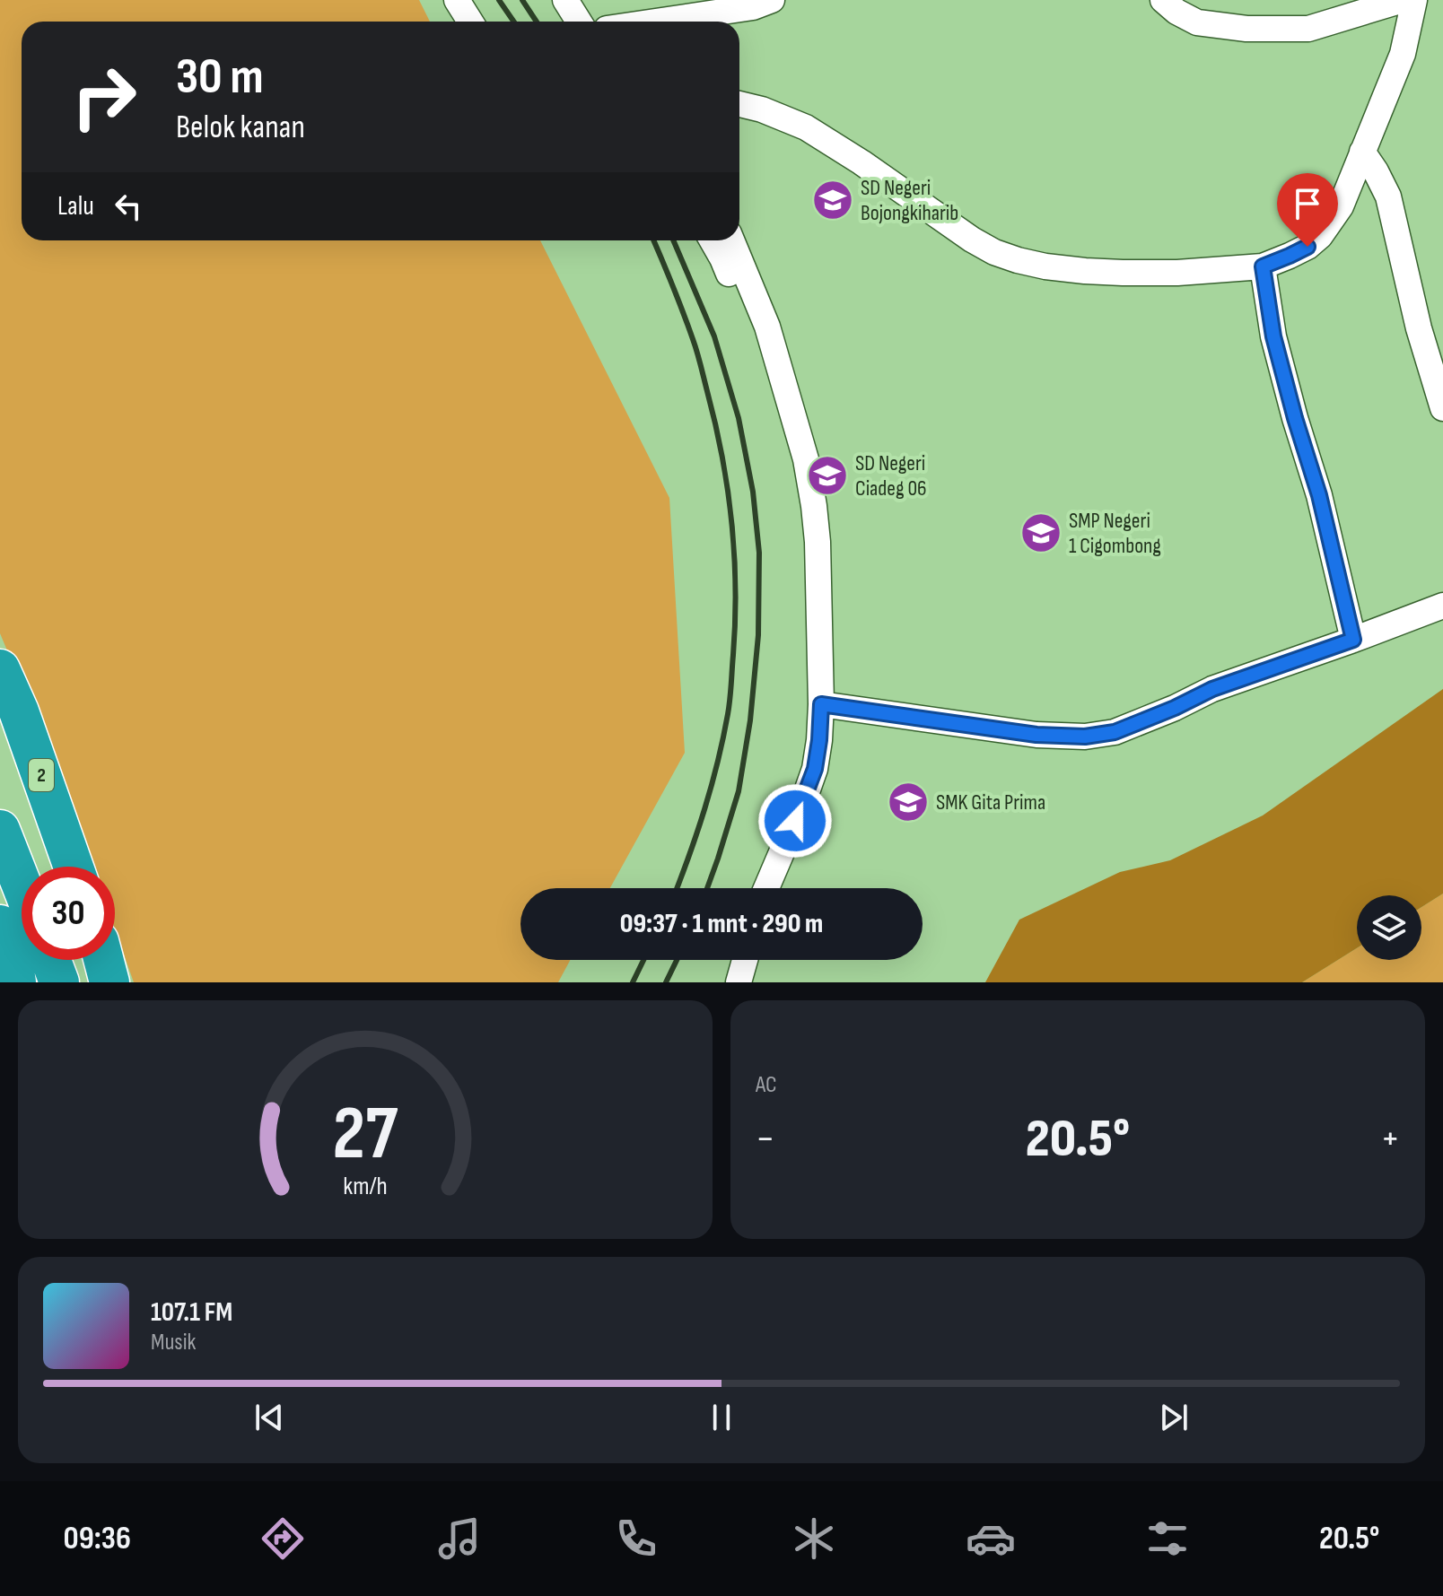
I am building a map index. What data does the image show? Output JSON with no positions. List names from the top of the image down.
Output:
{
  "streets": {
    "highway": ["2"]
  },
  "places": {
    "school or university": [
      "SD Negeri Bojongkiharib",
      "SD Negeri Ciadeg 06",
      "SMP Negeri 1 Cigombong",
      "SMK Gita Prima"
    ]
  },
  "page": {
    "turn": ["30 m", "Belok kanan"],
    "then": "Lalu",
    "limit": "30",
    "trip": "09:37 · 1 mnt · 290 m",
    "tile": "AC",
    "heat": ["−", "20.5°", "+"],
    "song": ["107.1 FM", "Musik"],
    "tabs": ["09:36", "20.5°"],
    "gauge": ["27", "km/h"]
  }
}
